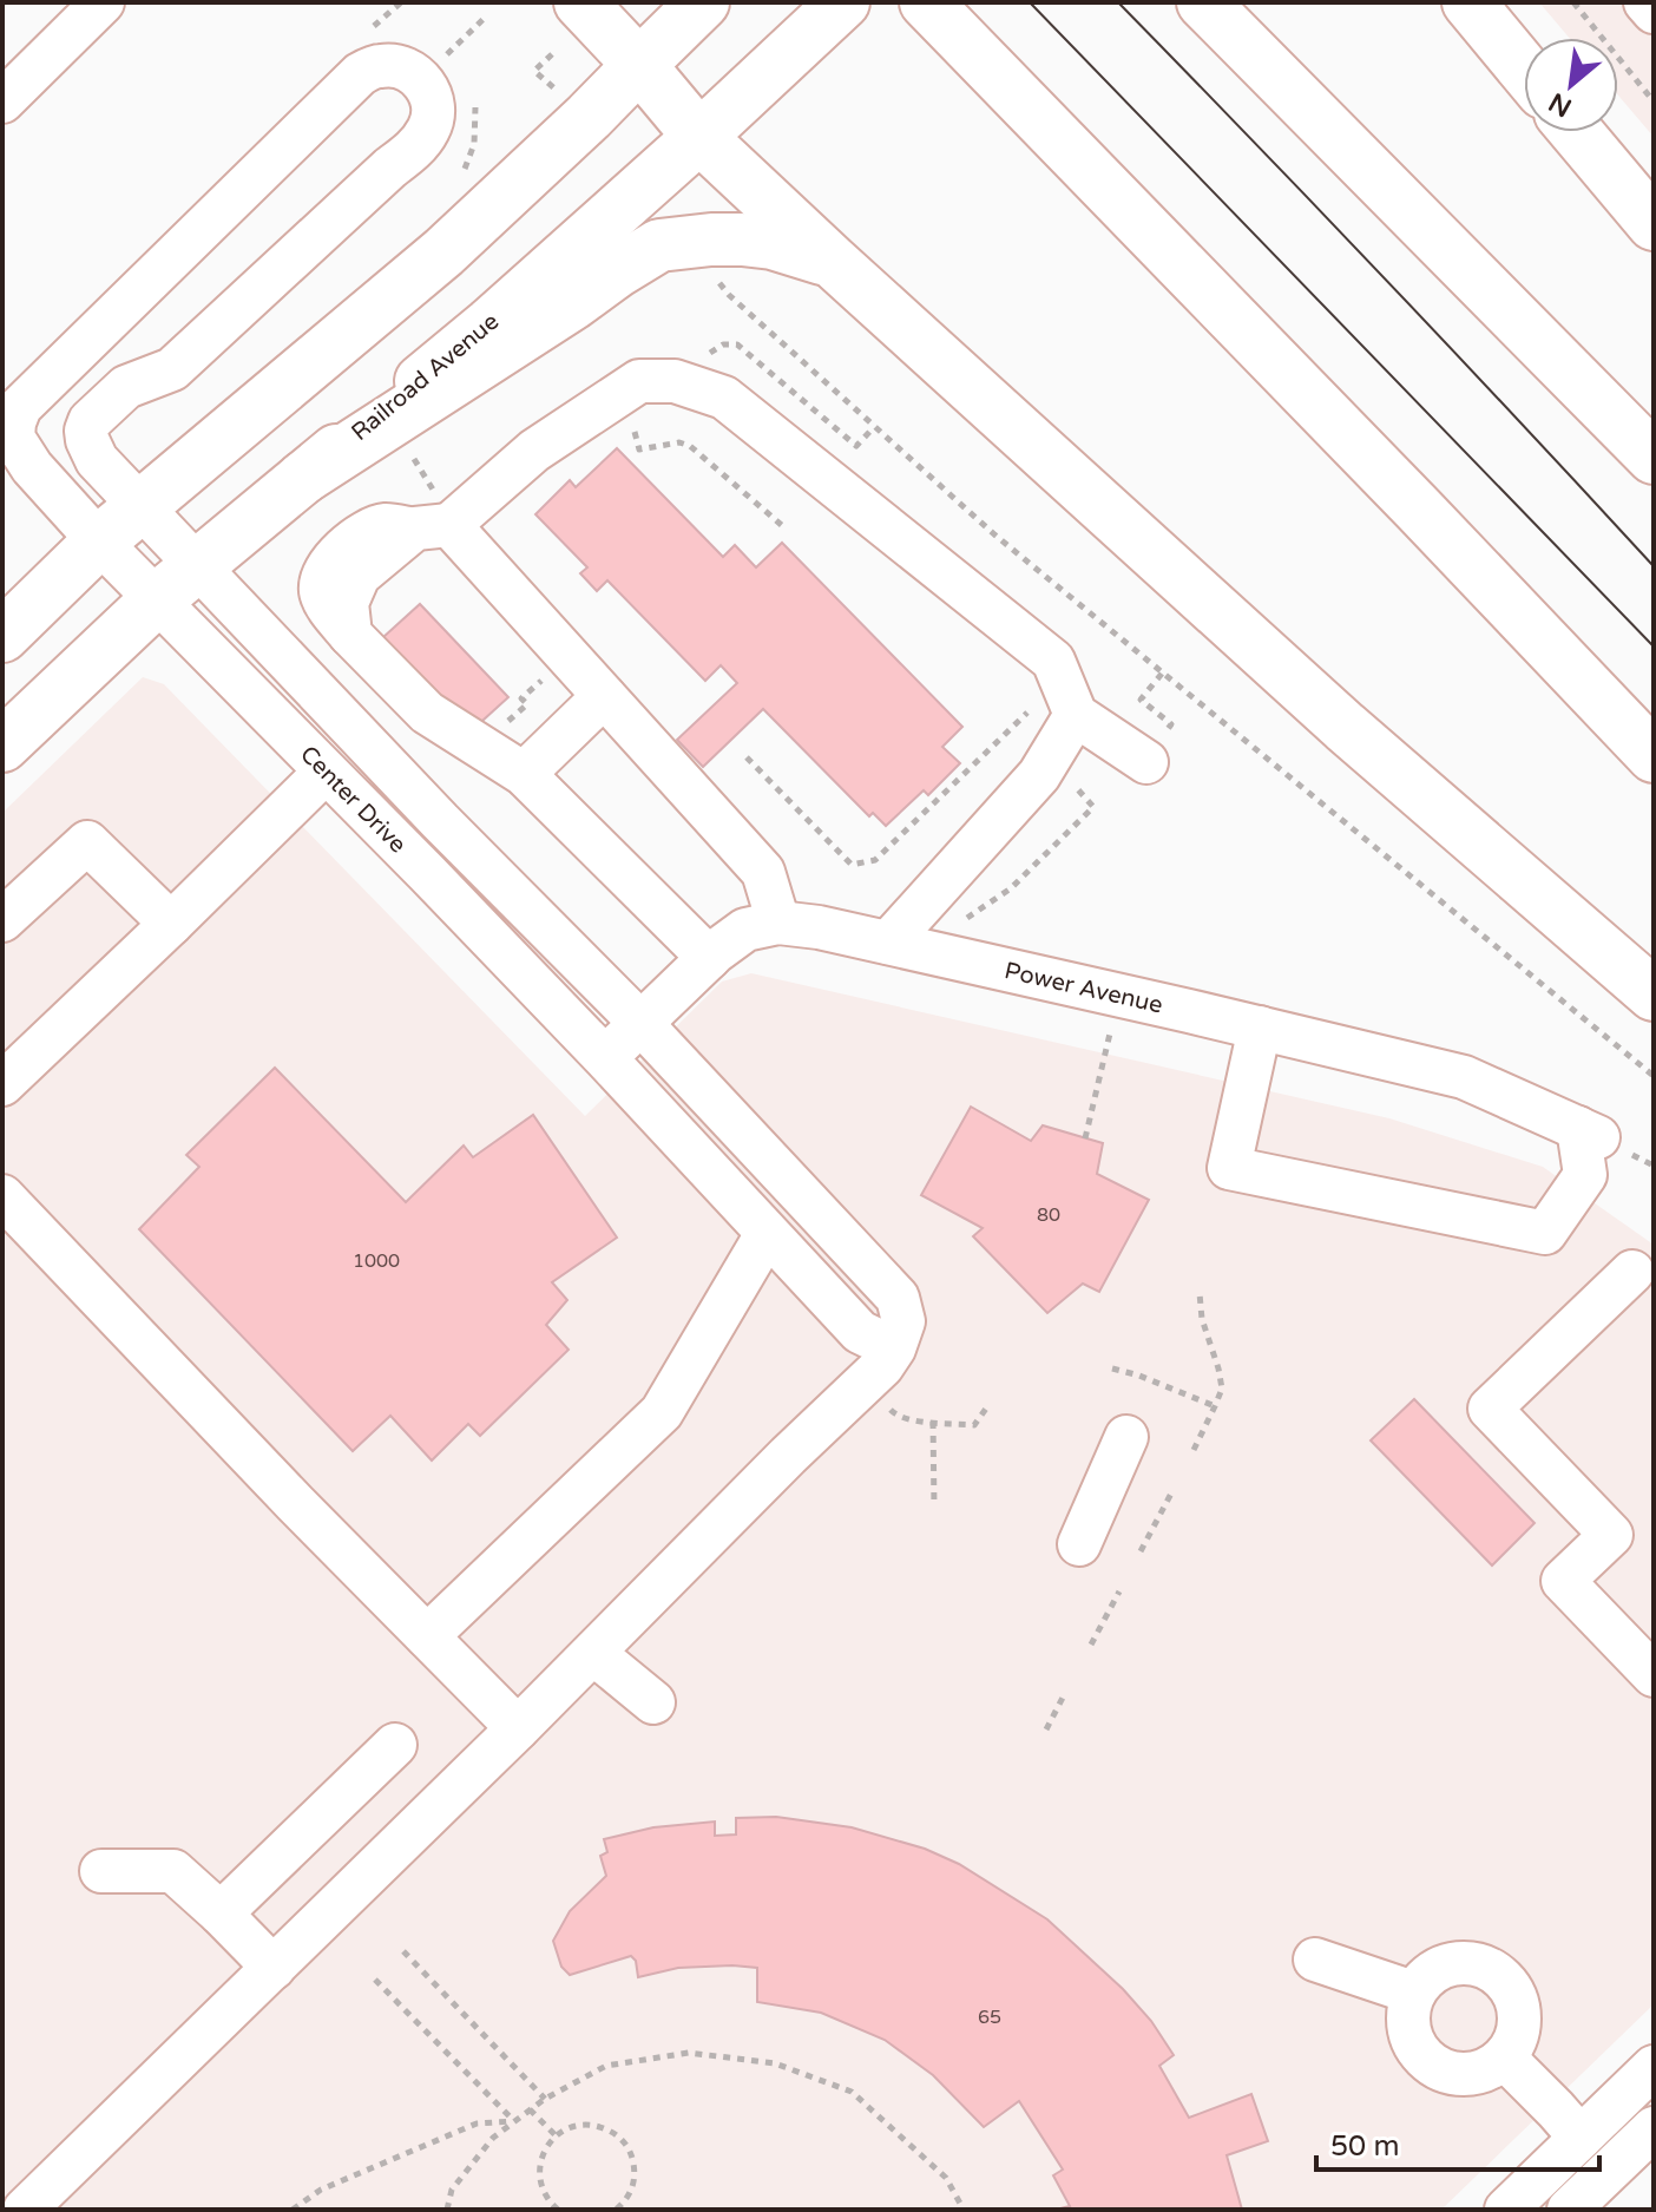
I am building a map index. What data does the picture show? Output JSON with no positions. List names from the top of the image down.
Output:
{
  "streets": {
    "main road": ["Railroad Avenue"],
    "street": ["Center Drive", "Power Avenue"]
  },
  "crossings": [
    ["Railroad Avenue", "Center Drive"],
    ["Center Drive", "Power Avenue"]
  ],
  "house_numbers": ["80", "1000", "65"],
  "scale_bar": "50 m",
  "north": "bottom left"
}
